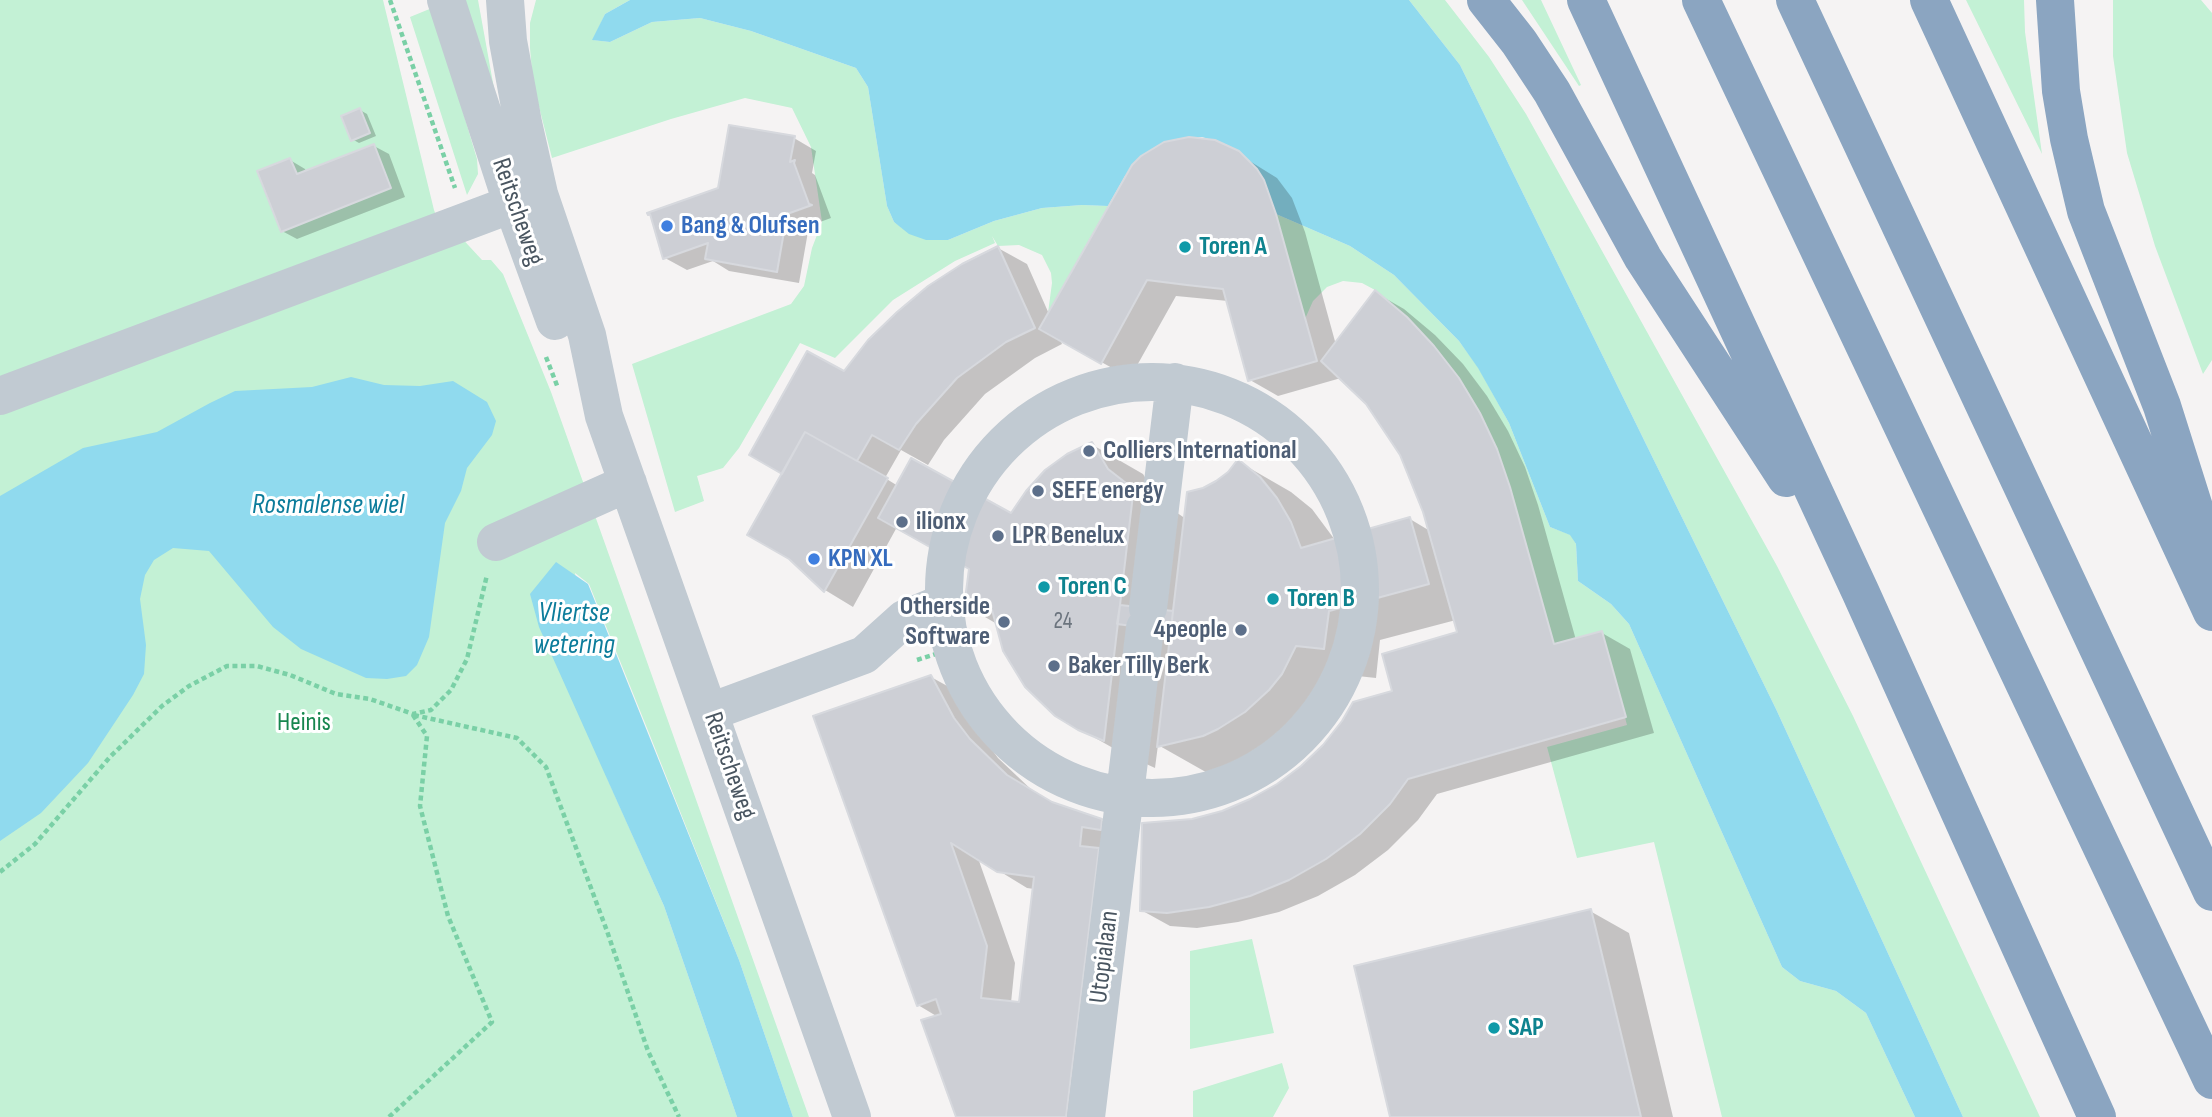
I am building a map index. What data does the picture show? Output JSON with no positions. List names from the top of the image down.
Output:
{
  "streets": {
    "street": ["Reitscheweg", "Utopialaan"]
  },
  "water": ["Rosmalense wiel", "Vliertse wetering"],
  "parks": ["Heinis"],
  "places": [
    "Bang & Olufsen",
    "Toren A",
    "Colliers International",
    "SEFE energy",
    "ilionx",
    "LPR Benelux",
    "KPN XL",
    "Toren C",
    "Toren B",
    "Otherside Software",
    "4people",
    "Baker Tilly Berk",
    "SAP"
  ],
  "house_numbers": ["24"]
}
